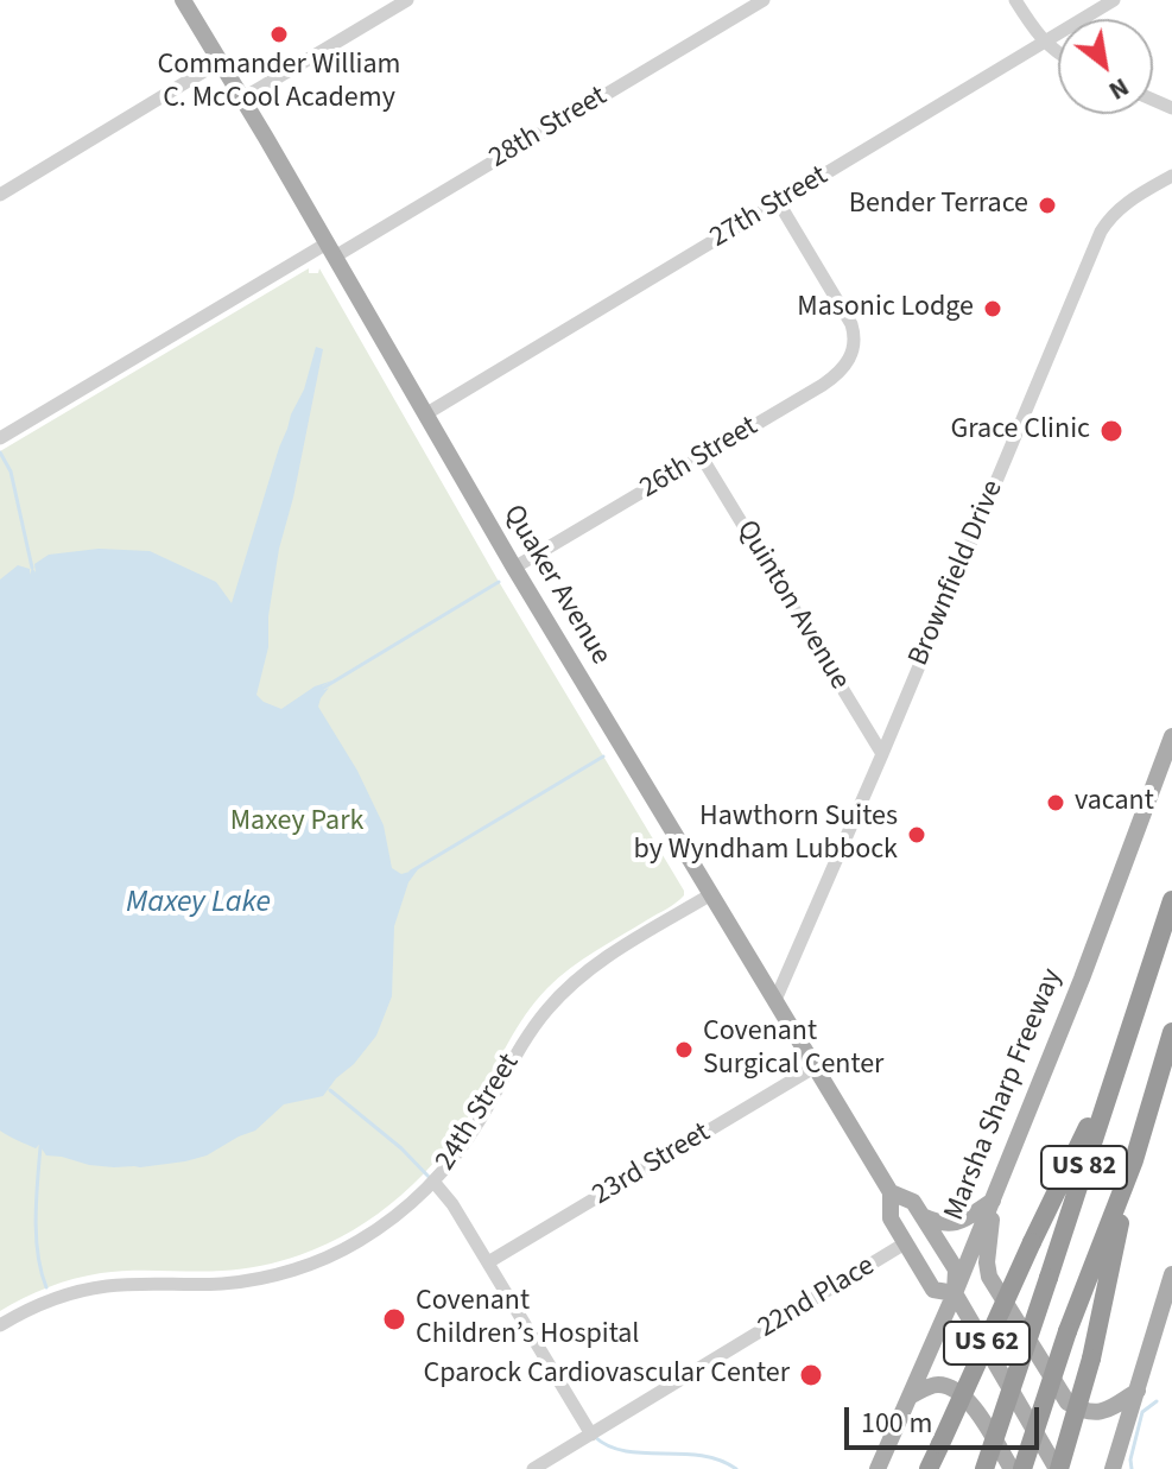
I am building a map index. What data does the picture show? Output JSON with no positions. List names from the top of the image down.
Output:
{
  "streets": {
    "highway": ["US 82", "US 62"],
    "main road": ["Quaker Avenue", "Marsha Sharp Freeway"],
    "street": [
      "28th Street",
      "27th Street",
      "26th Street",
      "Brownfield Drive",
      "Quinton Avenue",
      "24th Street",
      "23rd Street",
      "22nd Place"
    ]
  },
  "crossings": [
    ["28th Street", "Quaker Avenue"],
    ["27th Street", "26th Street"],
    ["27th Street", "Quaker Avenue"],
    ["26th Street", "Quaker Avenue"],
    ["26th Street", "Quinton Avenue"],
    ["Brownfield Drive", "Quaker Avenue"],
    ["Brownfield Drive", "Quinton Avenue"],
    ["Quaker Avenue", "Marsha Sharp Freeway"],
    ["Quaker Avenue", "24th Street"],
    ["Quaker Avenue", "23rd Street"],
    ["Quaker Avenue", "22nd Place"],
    ["US 82", "US 62"]
  ],
  "water": ["Maxey Lake"],
  "parks": ["Maxey Park"],
  "places": [
    "Commander William C. McCool Academy",
    "Bender Terrace",
    "Masonic Lodge",
    "Grace Clinic",
    "vacant",
    "Hawthorn Suites by Wyndham Lubbock",
    "Covenant Surgical Center",
    "Covenant Children’s Hospital",
    "Cparock Cardiovascular Center"
  ],
  "scale_bar": "100 m",
  "north": "bottom right"
}
